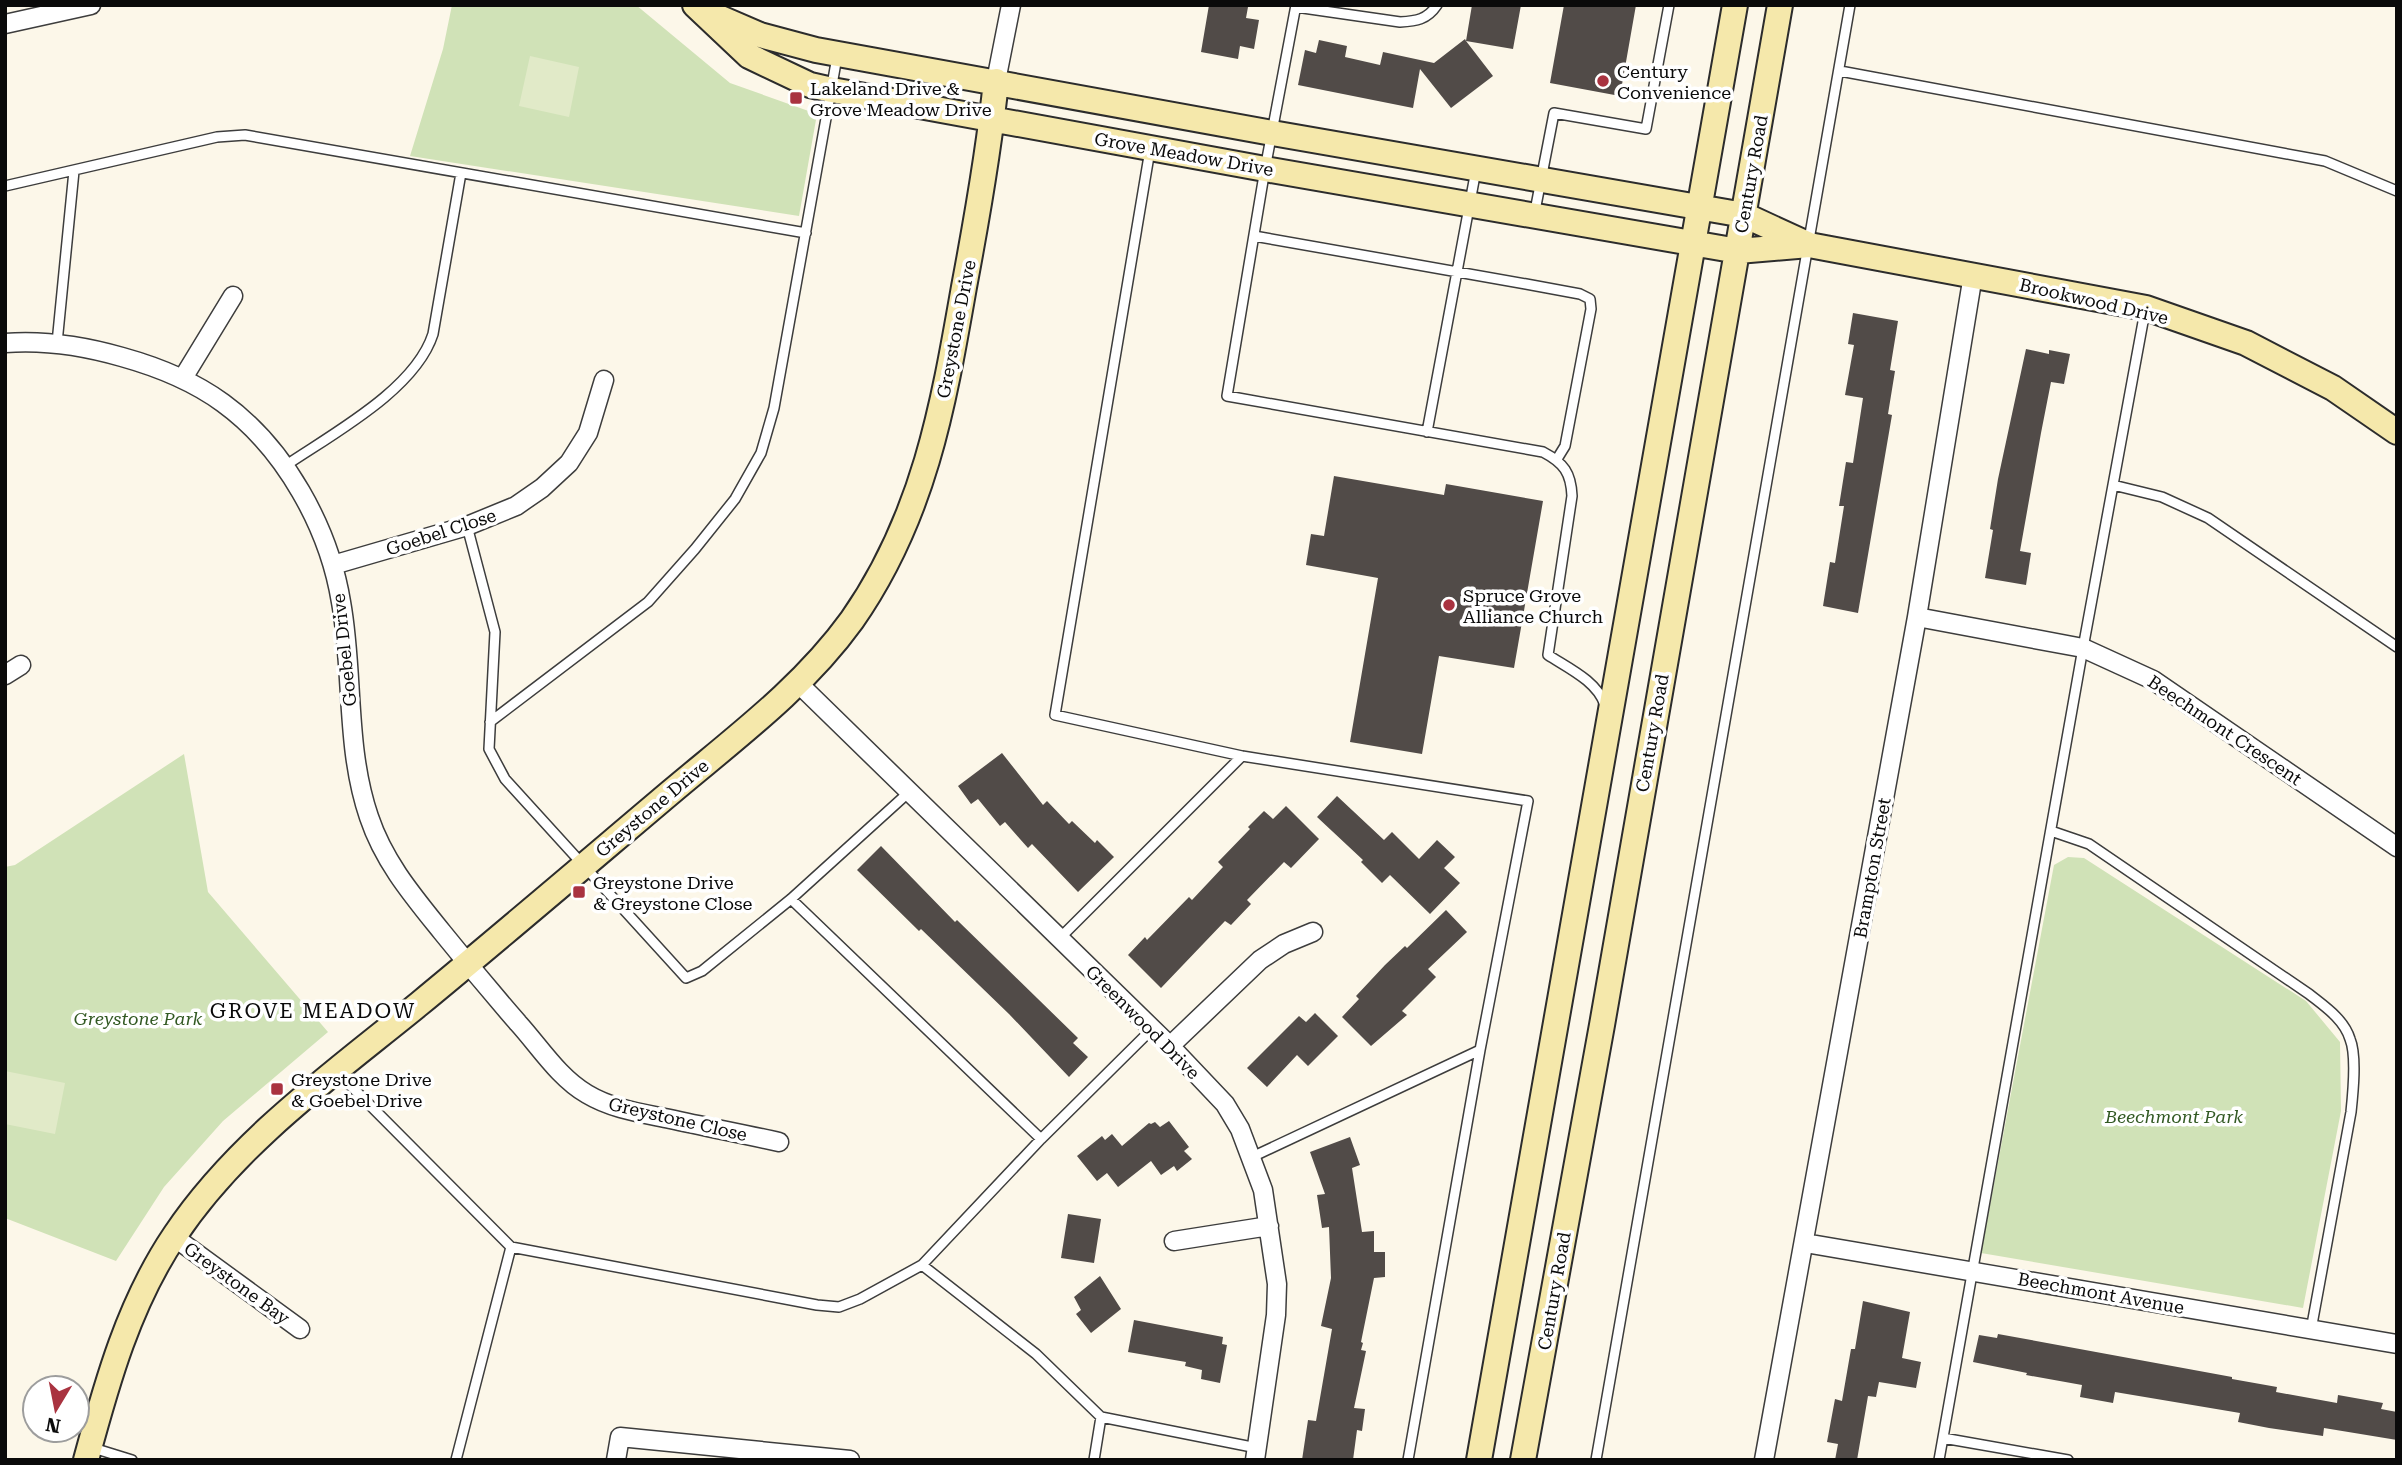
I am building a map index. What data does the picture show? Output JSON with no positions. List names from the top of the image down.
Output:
{
  "streets": {
    "street": [
      "Grove Meadow Drive",
      "Century Road",
      "Brookwood Drive",
      "Greystone Drive",
      "Goebel Close",
      "Goebel Drive",
      "Beechmont Crescent",
      "Brampton Street",
      "Greenwood Drive",
      "Greystone Close",
      "Greystone Bay",
      "Beechmont Avenue"
    ]
  },
  "crossings": [
    ["Grove Meadow Drive", "Century Road"],
    ["Grove Meadow Drive", "Brookwood Drive"],
    ["Grove Meadow Drive", "Greystone Drive"],
    ["Century Road", "Brookwood Drive"],
    ["Brookwood Drive", "Brampton Street"],
    ["Greystone Drive", "Goebel Drive"],
    ["Greystone Drive", "Greenwood Drive"],
    ["Greystone Drive", "Greystone Close"],
    ["Greystone Drive", "Greystone Bay"],
    ["Goebel Close", "Goebel Drive"],
    ["Goebel Drive", "Greystone Close"],
    ["Beechmont Crescent", "Brampton Street"],
    ["Brampton Street", "Beechmont Avenue"]
  ],
  "districts": ["GROVE MEADOW"],
  "parks": ["Greystone Park", "Beechmont Park"],
  "places": {
    "other": ["Century Convenience", "Spruce Grove Alliance Church"],
    "transit": ["Lakeland Drive & Grove Meadow Drive", "Greystone Drive & Greystone Close", "Greystone Drive & Goebel Drive"]
  },
  "north": "bottom"
}
